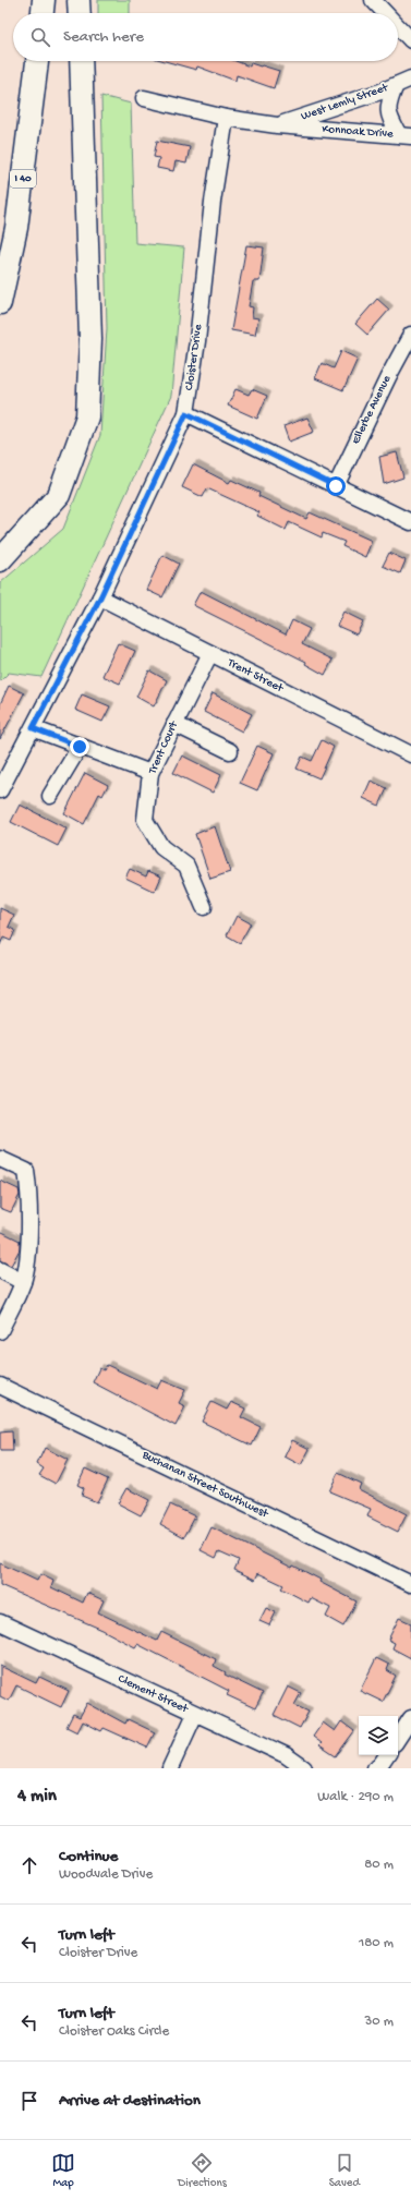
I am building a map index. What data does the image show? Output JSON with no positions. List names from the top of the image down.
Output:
{
  "streets": {
    "highway": ["I 40"],
    "street": [
      "West Lemly Street",
      "Konnoak Drive",
      "Cloister Drive",
      "Ellerbe Avenue",
      "Trent Street",
      "Trent Court",
      "Buchanan Street Southwest",
      "Clement Street"
    ]
  },
  "crossings": [
    ["West Lemly Street", "Konnoak Drive"],
    ["Konnoak Drive", "Cloister Drive"],
    ["Cloister Drive", "Trent Street"],
    ["Trent Street", "Trent Court"]
  ],
  "page": {
    "search": "Search here",
    "heading": ["4 min", "Walk · 290 m"],
    "list": [
      ["Continue", "Woodvale Drive", "80 m"],
      ["Turn left", "Cloister Drive", "180 m"],
      ["Turn left", "Cloister Oaks Circle", "30 m"],
      "Arrive at destination"
    ],
    "nav": ["Map", "Directions", "Saved"]
  }
}
